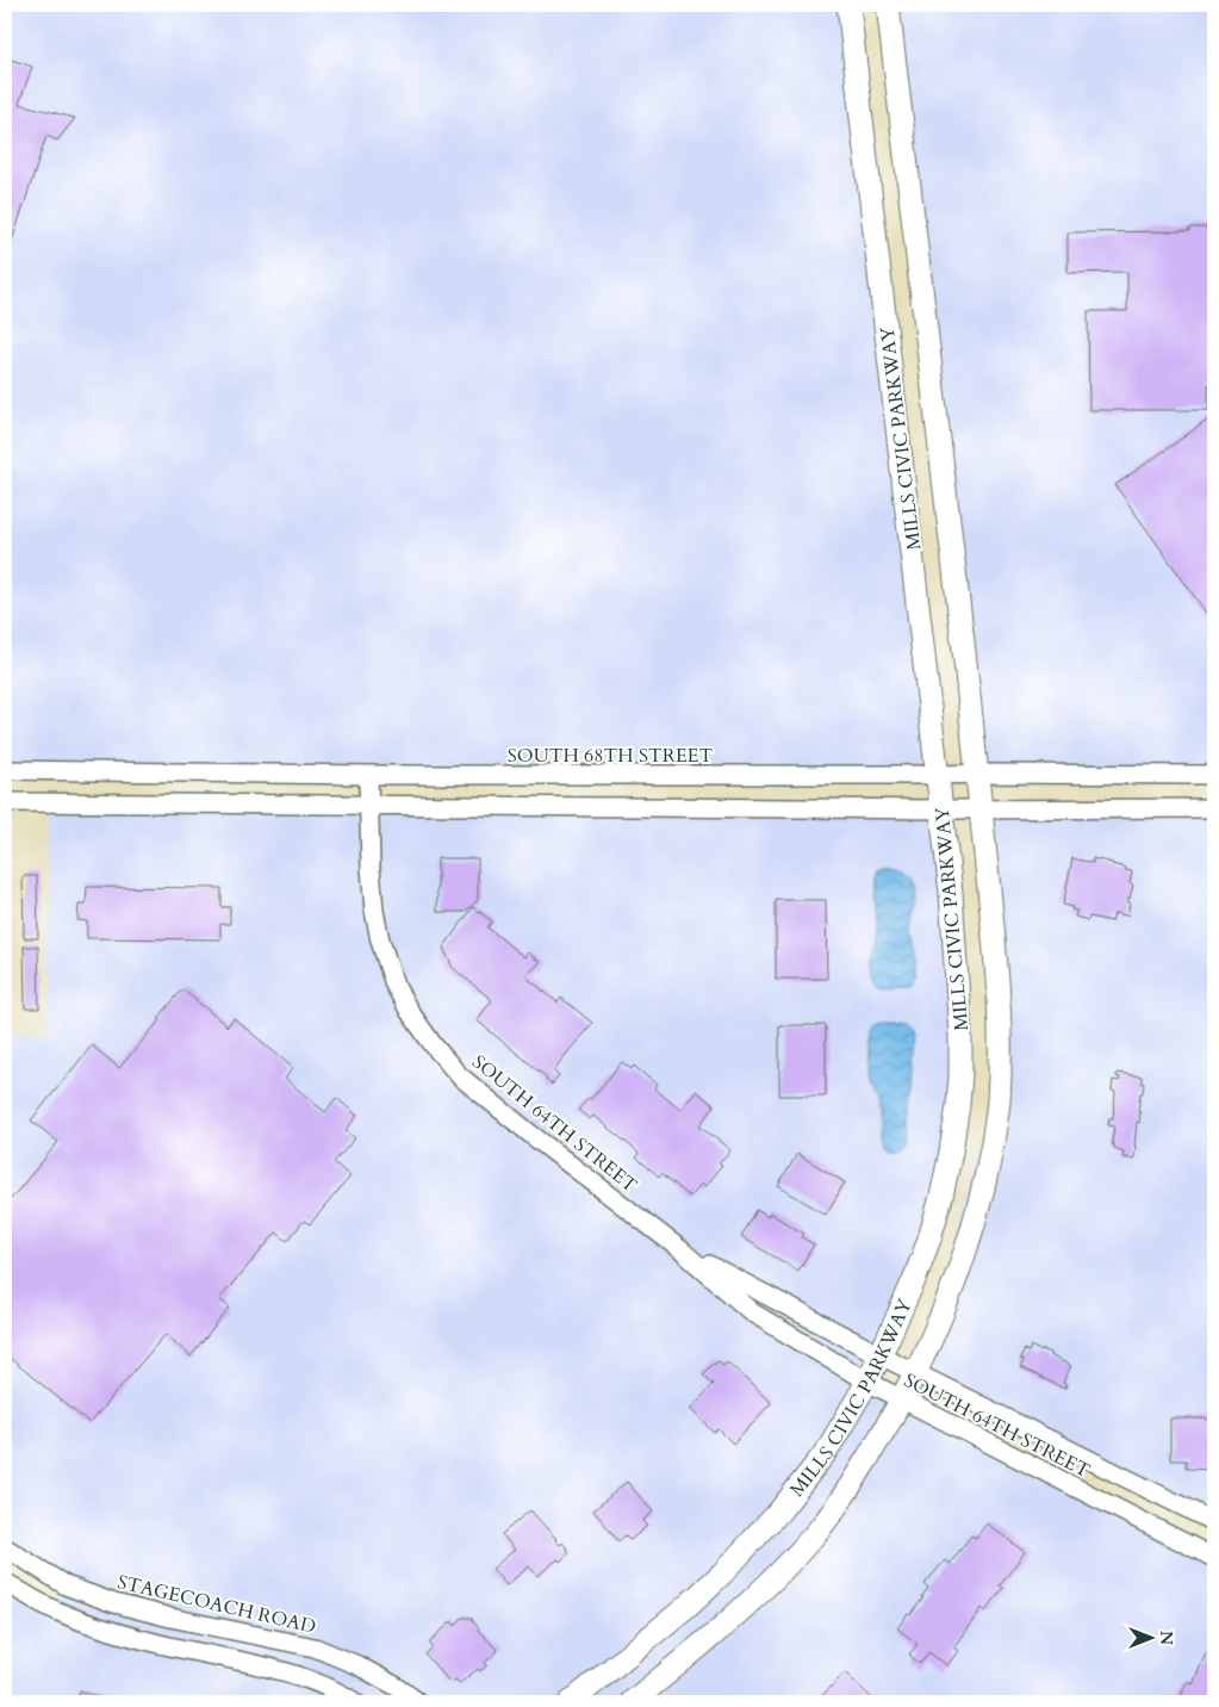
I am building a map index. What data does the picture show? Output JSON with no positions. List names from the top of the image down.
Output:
{
  "streets": {
    "main road": ["MILLS CIVIC PARKWAY"],
    "street": ["SOUTH 68TH STREET", "SOUTH 64TH STREET", "STAGECOACH ROAD"]
  },
  "crossings": [
    ["MILLS CIVIC PARKWAY", "SOUTH 68TH STREET"],
    ["MILLS CIVIC PARKWAY", "SOUTH 64TH STREET"],
    ["SOUTH 68TH STREET", "SOUTH 64TH STREET"]
  ],
  "north": "right"
}
